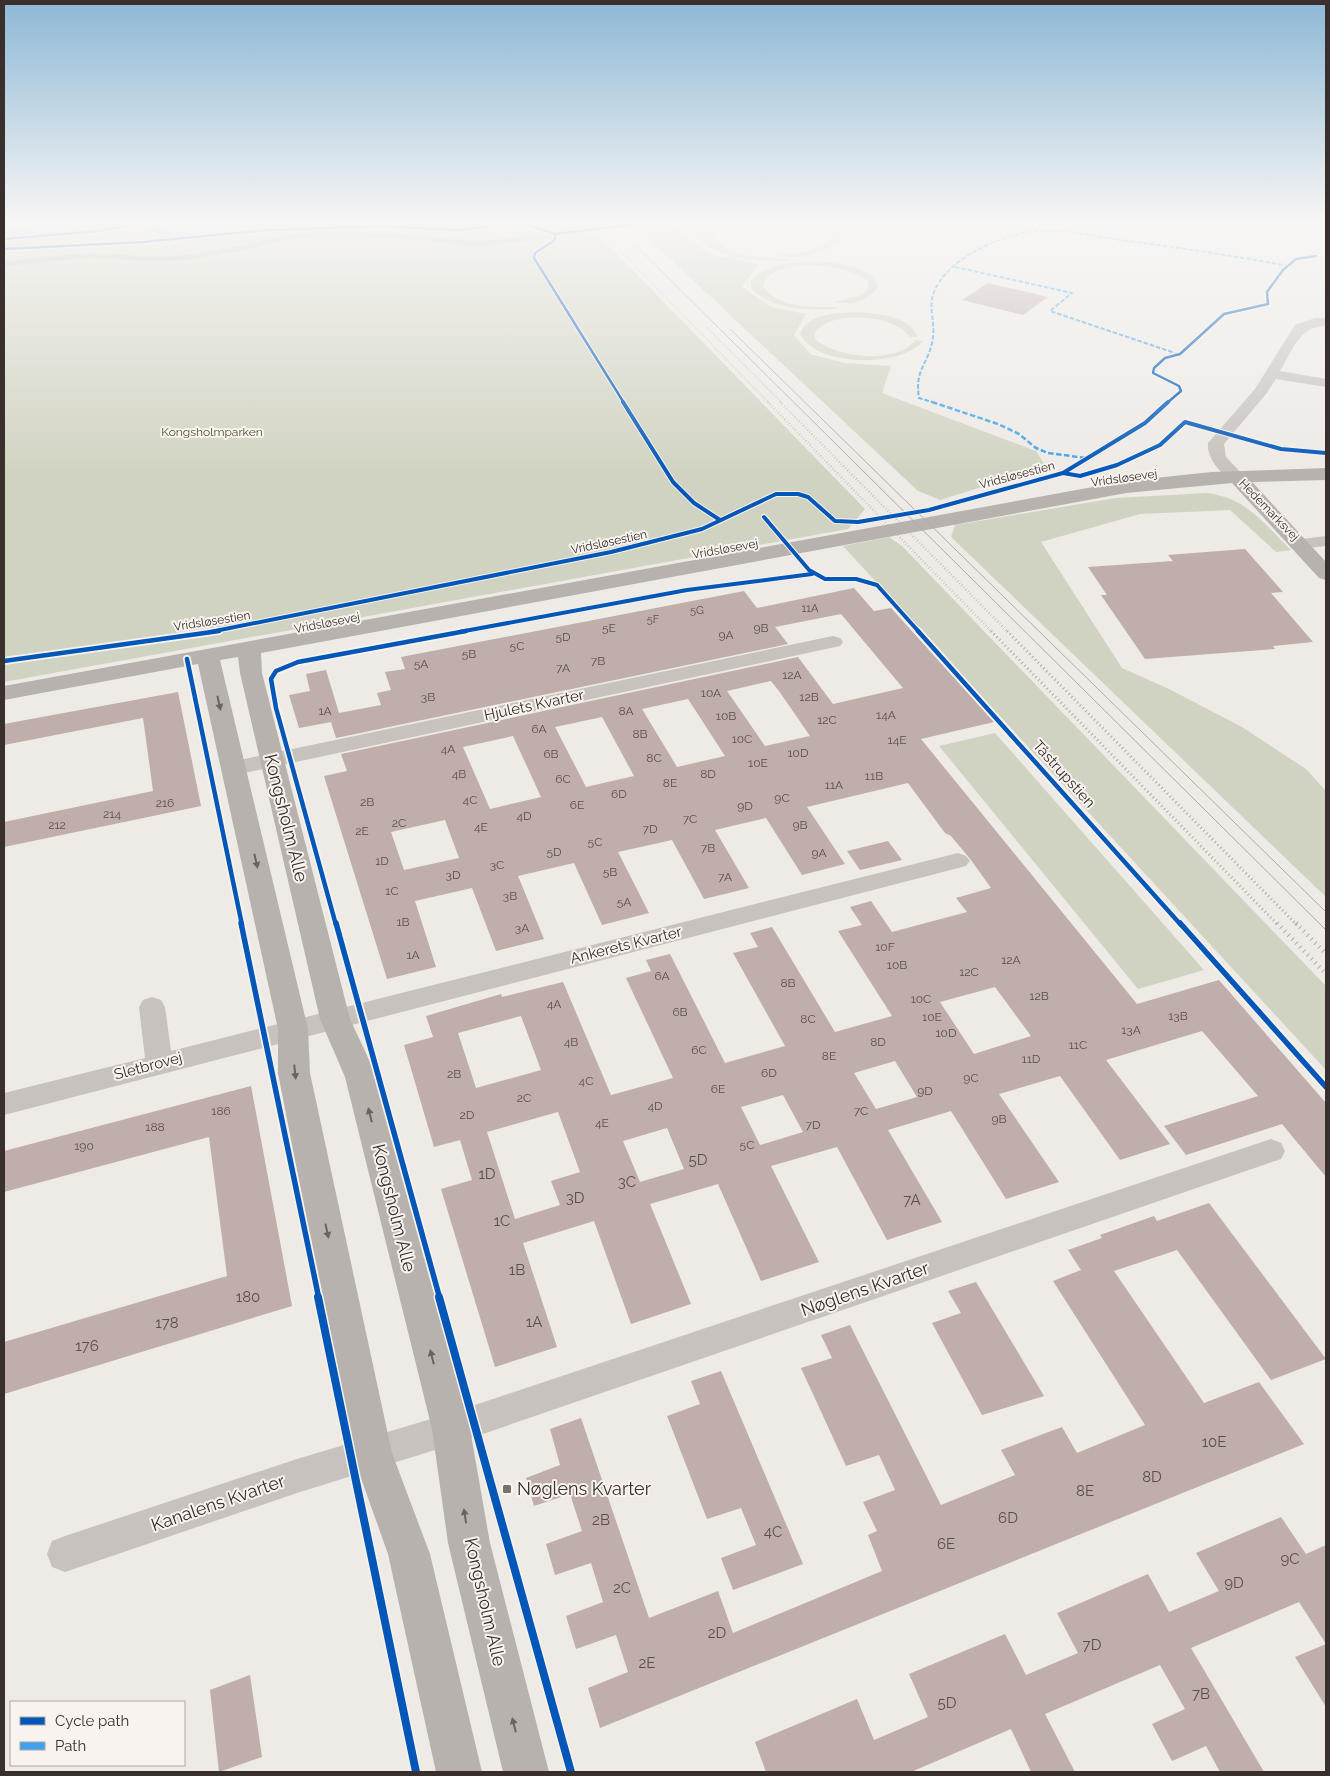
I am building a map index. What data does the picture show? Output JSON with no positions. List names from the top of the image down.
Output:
{
  "streets": {
    "street": [
      "Vridsløsevej",
      "Hedemarksvej",
      "Hjulets Kvarter",
      "Kongsholm Alle",
      "Ankerets Kvarter",
      "Sletbrovej",
      "Nøglens Kvarter",
      "Kanalens Kvarter"
    ],
    "cycle path": ["Vridsløsestien", "Tåstrupstien"]
  },
  "crossings": [
    ["Vridsløsevej", "Hedemarksvej"],
    ["Vridsløsevej", "Kongsholm Alle"],
    ["Hjulets Kvarter", "Kongsholm Alle"],
    ["Kongsholm Alle", "Ankerets Kvarter"],
    ["Kongsholm Alle", "Nøglens Kvarter"],
    ["Ankerets Kvarter", "Sletbrovej"],
    ["Nøglens Kvarter", "Kanalens Kvarter"]
  ],
  "parks": ["Kongsholmparken"],
  "places": {
    "transit": ["Nøglens Kvarter"]
  },
  "house_numbers": [
    "11A",
    "5G",
    "5F",
    "5E",
    "9B",
    "9A",
    "5D",
    "5C",
    "5B",
    "7B",
    "5A",
    "7A",
    "12A",
    "10A",
    "3B",
    "12B",
    "1A",
    "8A",
    "14A",
    "10B",
    "12C",
    "6A",
    "8B",
    "10C",
    "14E",
    "4A",
    "10D",
    "6B",
    "8C",
    "10E",
    "4B",
    "8D",
    "11B",
    "6C",
    "8E",
    "11A",
    "6D",
    "9C",
    "4C",
    "2B",
    "216",
    "6E",
    "9D",
    "214",
    "4D",
    "7C",
    "2C",
    "212",
    "9B",
    "4E",
    "7D",
    "2E",
    "5C",
    "7B",
    "5D",
    "9A",
    "1D",
    "3C",
    "5B",
    "3D",
    "7A",
    "1C",
    "3B",
    "5A",
    "1B",
    "3A",
    "10F",
    "1A",
    "12A",
    "10B",
    "12C",
    "6A",
    "8B",
    "12B",
    "10C",
    "4A",
    "6B",
    "13B",
    "10E",
    "8C",
    "13A",
    "10D",
    "4B",
    "8D",
    "11C",
    "6C",
    "8E",
    "11D",
    "6D",
    "2B",
    "9C",
    "4C",
    "6E",
    "9D",
    "2C",
    "4D",
    "186",
    "7C",
    "2D",
    "9B",
    "4E",
    "7D",
    "188",
    "5C",
    "190",
    "5D",
    "1D",
    "3C",
    "3D",
    "7A",
    "1C",
    "1B",
    "180",
    "1A",
    "178",
    "176",
    "10E",
    "8D",
    "8E",
    "6D",
    "2B",
    "4C",
    "6E",
    "9C",
    "9D",
    "2C",
    "2D",
    "7D",
    "2E",
    "7B",
    "5D"
  ],
  "legend": ["Cycle path", "Path"]
}
